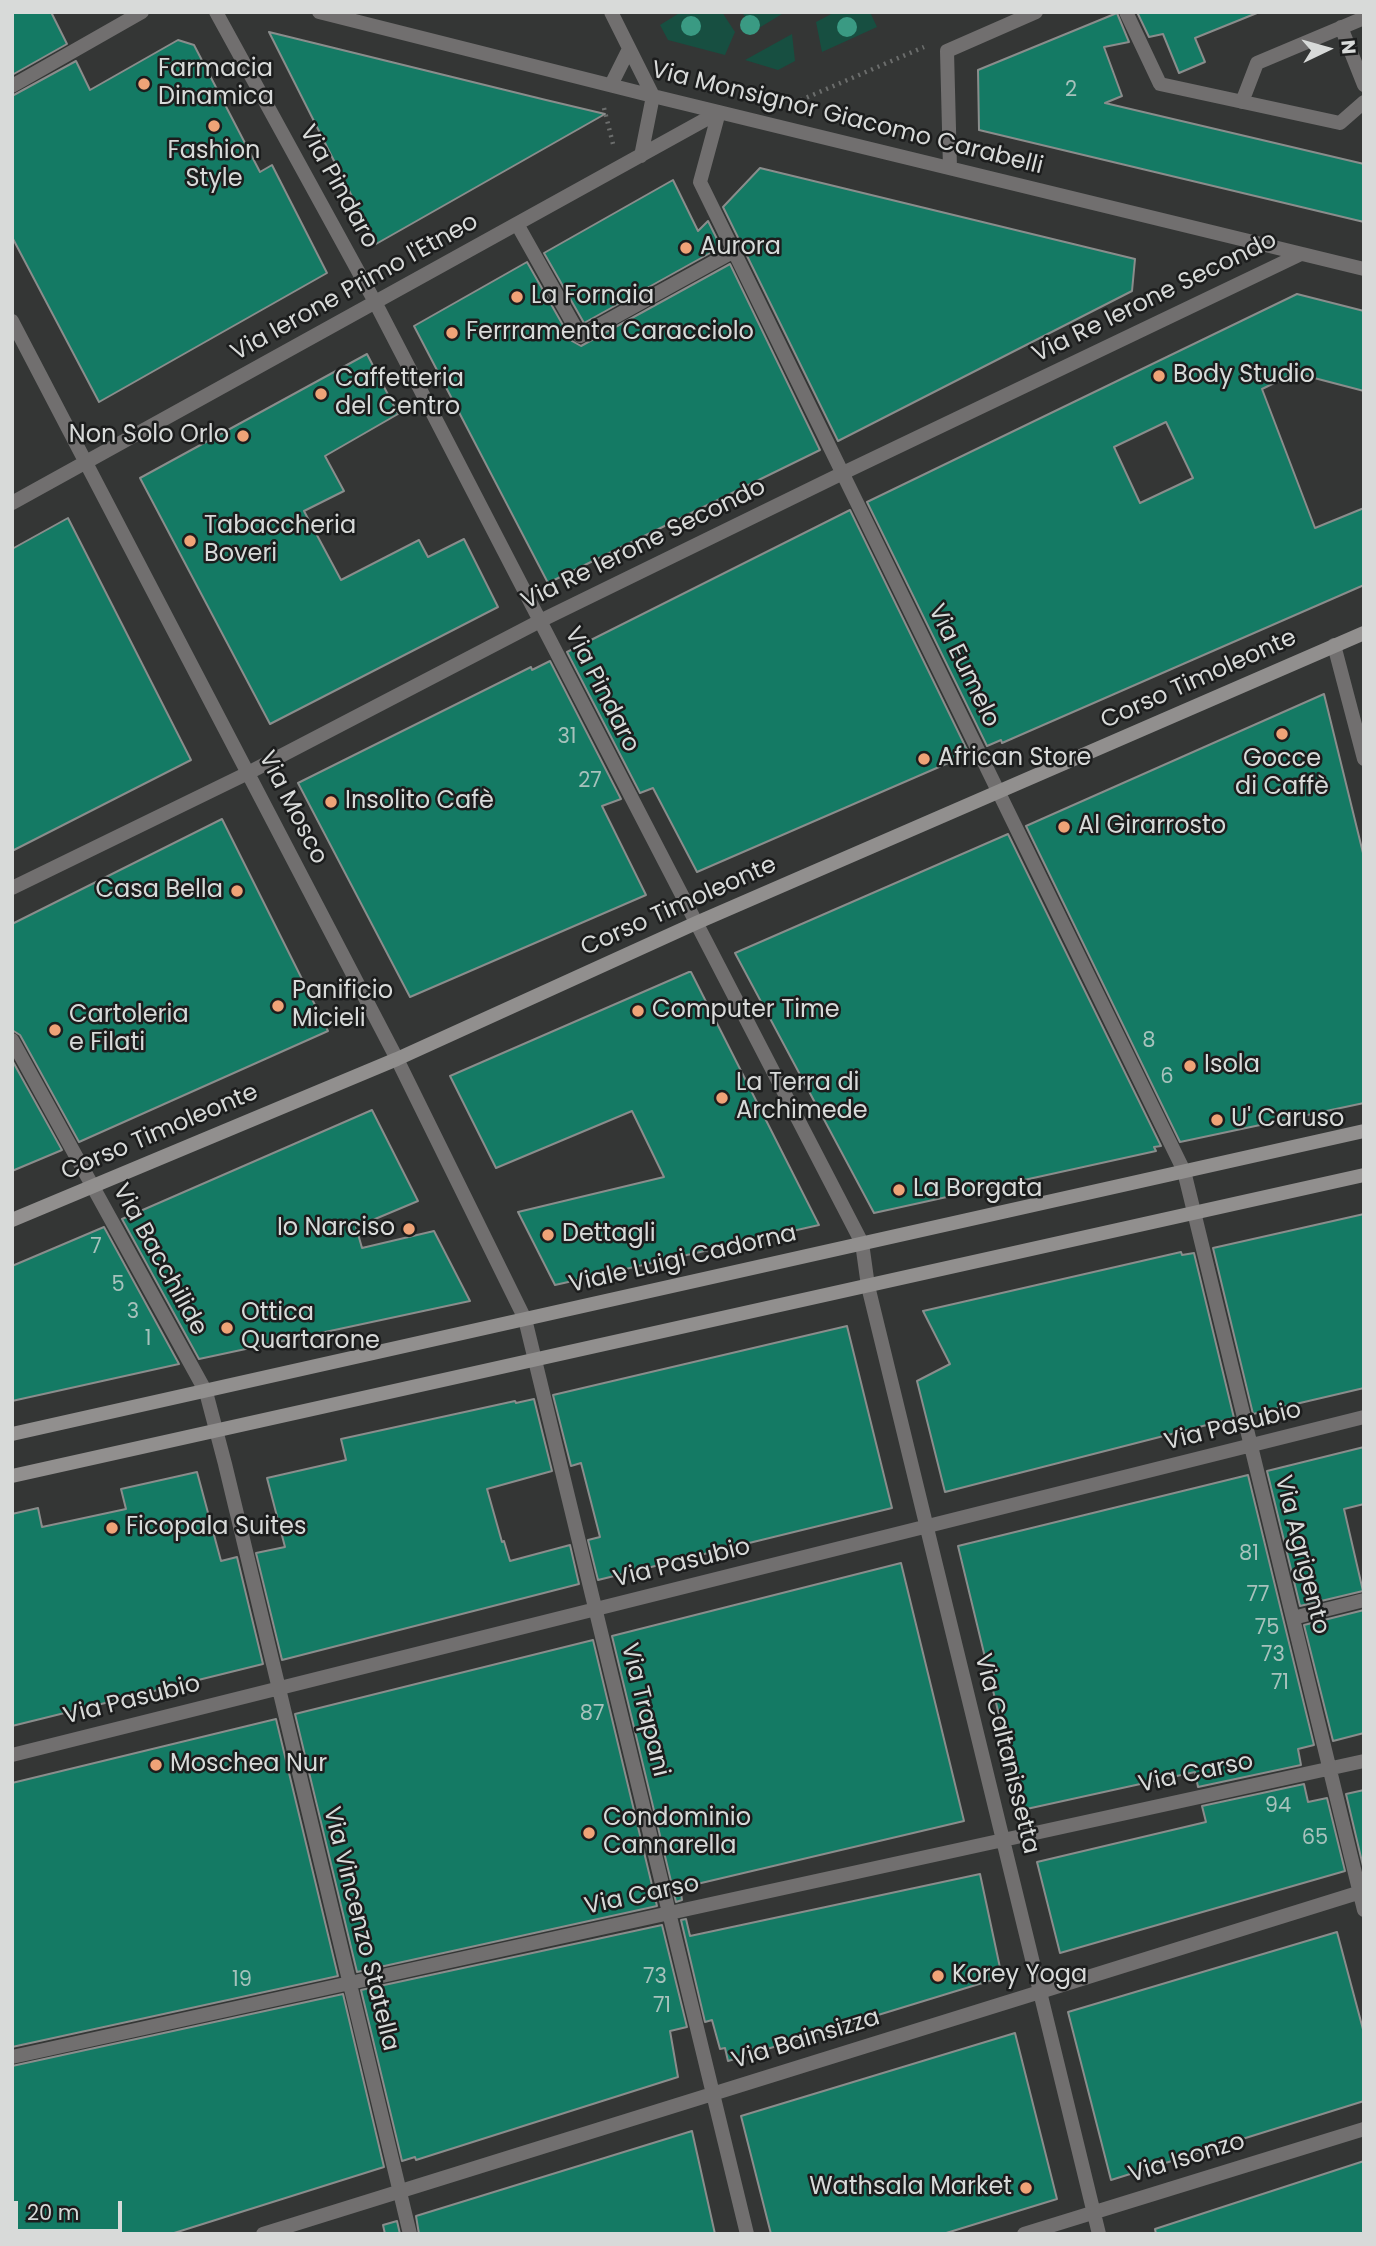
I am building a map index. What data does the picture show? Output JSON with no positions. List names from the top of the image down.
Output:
{
  "streets": {
    "main road": ["Corso Timoleonte", "Viale Luigi Cadorna"],
    "street": [
      "Via Monsignor Giacomo Carabelli",
      "Via Pindaro",
      "Via Ierone Primo l'Etneo",
      "Via Re Ierone Secondo",
      "Via Eumelo",
      "Via Mosco",
      "Via Bacchilide",
      "Via Pasubio",
      "Via Agrigento",
      "Via Trapani",
      "Via Caltanissetta",
      "Via Carso",
      "Via Vincenzo Statella",
      "Via Bainsizza",
      "Via Isonzo"
    ]
  },
  "crossings": [
    ["Via Monsignor Giacomo Carabelli", "Via Ierone Primo l'Etneo"],
    ["Via Monsignor Giacomo Carabelli", "Via Re Ierone Secondo"],
    ["Via Monsignor Giacomo Carabelli", "Via Eumelo"],
    ["Via Pindaro", "Via Ierone Primo l'Etneo"],
    ["Via Pindaro", "Via Re Ierone Secondo"],
    ["Via Pindaro", "Corso Timoleonte"],
    ["Via Pindaro", "Viale Luigi Cadorna"],
    ["Via Pindaro", "Via Caltanissetta"],
    ["Via Ierone Primo l'Etneo", "Via Eumelo"],
    ["Via Ierone Primo l'Etneo", "Via Mosco"],
    ["Via Re Ierone Secondo", "Via Eumelo"],
    ["Via Re Ierone Secondo", "Via Mosco"],
    ["Via Eumelo", "Corso Timoleonte"],
    ["Via Eumelo", "Viale Luigi Cadorna"],
    ["Via Eumelo", "Via Agrigento"],
    ["Corso Timoleonte", "Via Mosco"],
    ["Corso Timoleonte", "Via Bacchilide"],
    ["Via Mosco", "Viale Luigi Cadorna"],
    ["Via Mosco", "Via Trapani"],
    ["Via Bacchilide", "Viale Luigi Cadorna"],
    ["Via Bacchilide", "Via Vincenzo Statella"],
    ["Via Pasubio", "Via Agrigento"],
    ["Via Pasubio", "Via Trapani"],
    ["Via Pasubio", "Via Caltanissetta"],
    ["Via Pasubio", "Via Vincenzo Statella"],
    ["Via Agrigento", "Via Carso"],
    ["Via Agrigento", "Via Bainsizza"],
    ["Via Trapani", "Via Carso"],
    ["Via Trapani", "Via Bainsizza"],
    ["Via Caltanissetta", "Via Carso"],
    ["Via Caltanissetta", "Via Bainsizza"],
    ["Via Caltanissetta", "Via Isonzo"],
    ["Via Carso", "Via Vincenzo Statella"],
    ["Via Vincenzo Statella", "Via Bainsizza"]
  ],
  "places": [
    "Farmacia Dinamica",
    "Fashion Style",
    "Aurora",
    "La Fornaia",
    "Ferrramenta Caracciolo",
    "Body Studio",
    "Caffetteria del Centro",
    "Non Solo Orlo",
    "Tabaccheria Boveri",
    "Gocce di Caffè",
    "African Store",
    "Insolito Cafè",
    "Al Girarrosto",
    "Casa Bella",
    "Panificio Micieli",
    "Computer Time",
    "Cartoleria e Filati",
    "Isola",
    "La Terra di Archimede",
    "U' Caruso",
    "La Borgata",
    "Io Narciso",
    "Dettagli",
    "Ottica Quartarone",
    "Ficopala Suites",
    "Moschea Nur",
    "Condominio Cannarella",
    "Korey Yoga",
    "Wathsala Market"
  ],
  "house_numbers": [
    "2",
    "31",
    "27",
    "8",
    "6",
    "7",
    "5",
    "3",
    "1",
    "81",
    "77",
    "75",
    "73",
    "71",
    "87",
    "94",
    "65",
    "73",
    "19",
    "71"
  ],
  "scale_bar": "20 m",
  "north": "right"
}
